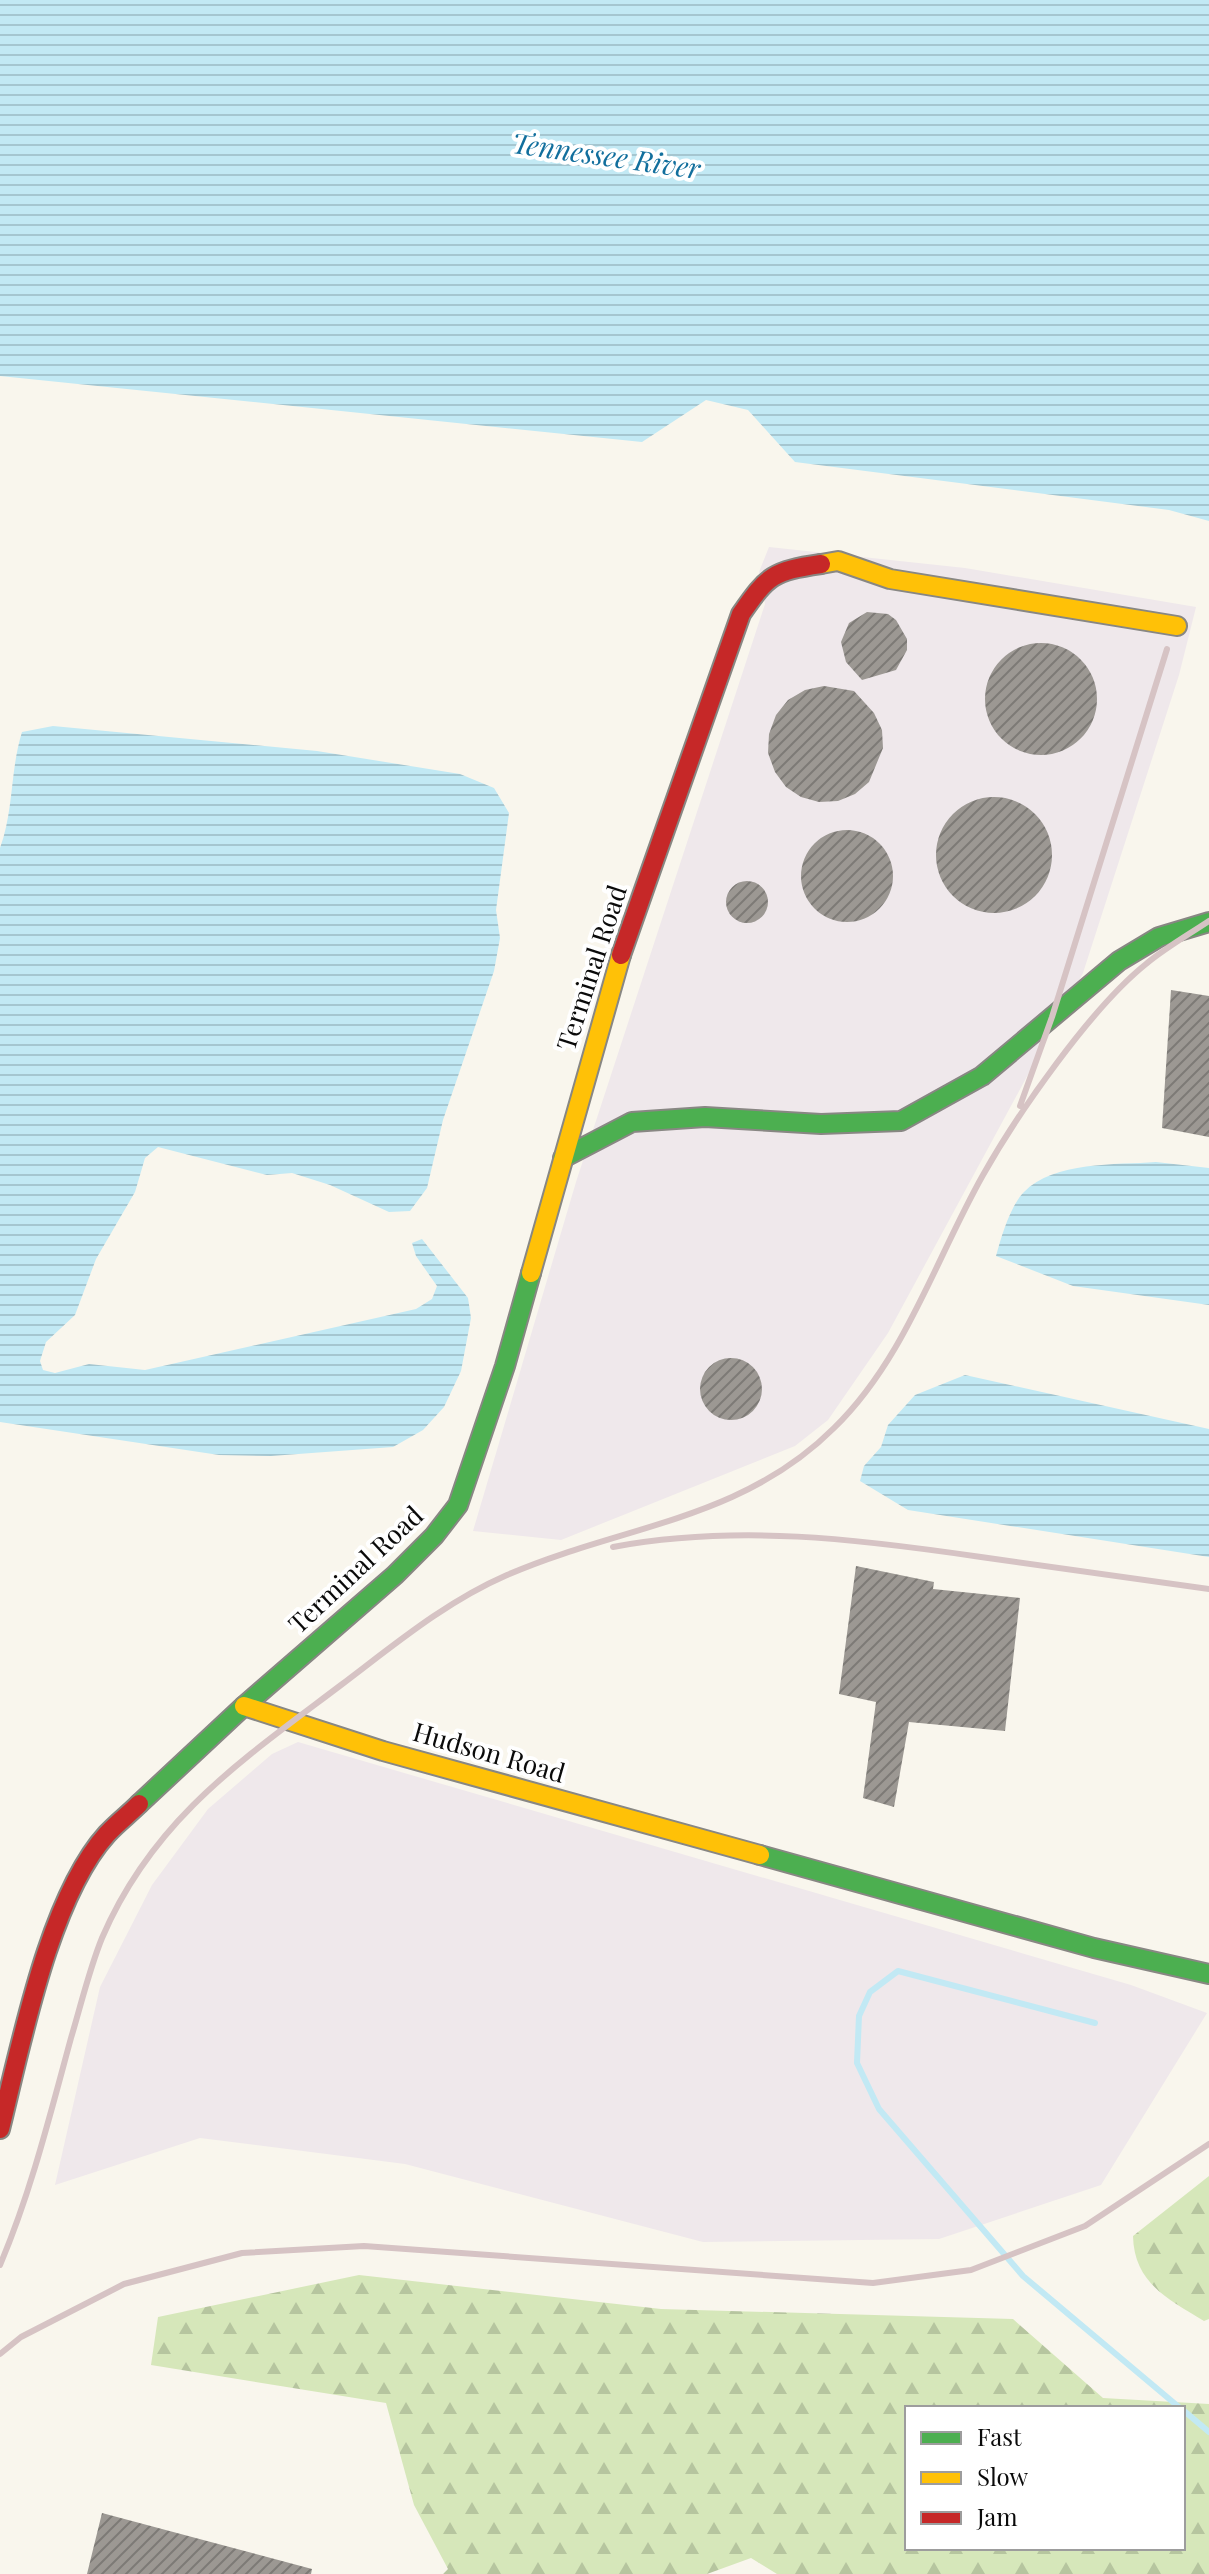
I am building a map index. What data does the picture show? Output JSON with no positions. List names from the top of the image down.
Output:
{
  "streets": {
    "street": ["Terminal Road", "Hudson Road"]
  },
  "crossings": [
    ["Terminal Road", "Hudson Road"]
  ],
  "water": ["Tennessee River"],
  "legend": ["Fast", "Slow", "Jam"]
}
